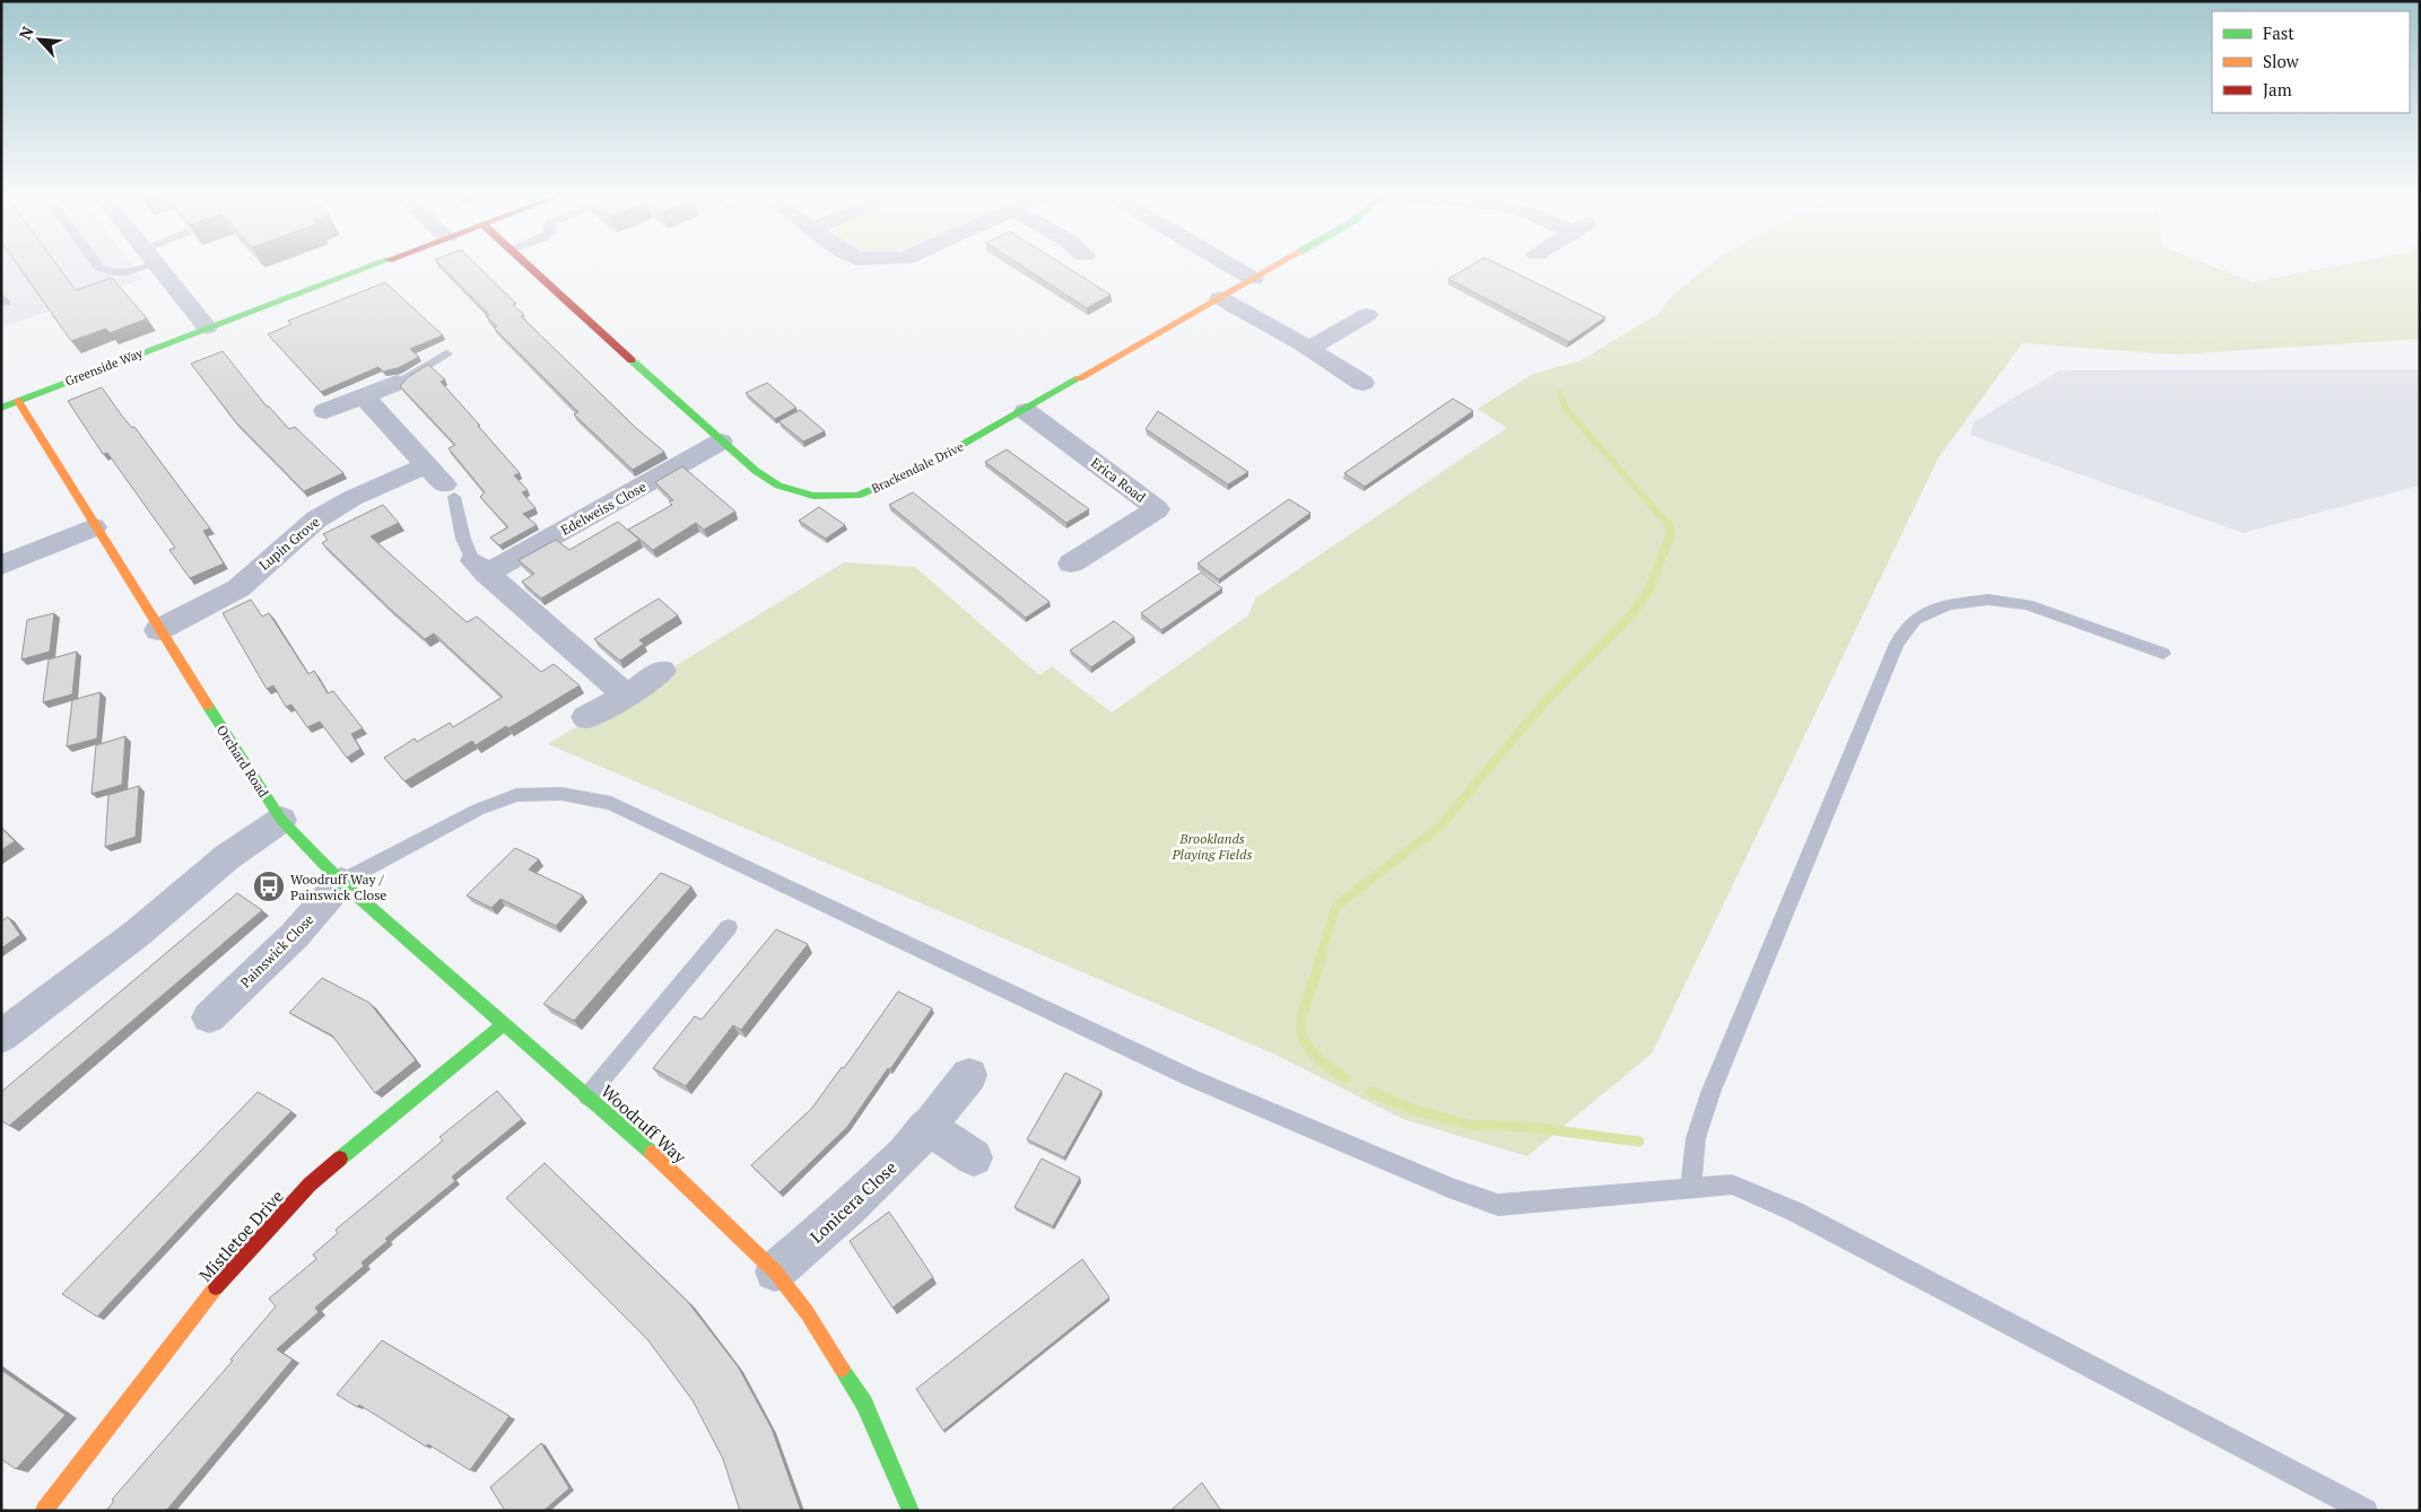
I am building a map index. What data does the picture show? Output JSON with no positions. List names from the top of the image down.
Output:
{
  "streets": {
    "street": [
      "Greenside Way",
      "Brackendale Drive",
      "Erica Road",
      "Edelweiss Close",
      "Lupin Grove",
      "Orchard Road",
      "Painswick Close",
      "Woodruff Way",
      "Lonicera Close",
      "Mistletoe Drive"
    ]
  },
  "crossings": [
    ["Greenside Way", "Orchard Road"],
    ["Brackendale Drive", "Erica Road"],
    ["Brackendale Drive", "Edelweiss Close"],
    ["Lupin Grove", "Orchard Road"],
    ["Orchard Road", "Woodruff Way"],
    ["Painswick Close", "Woodruff Way"],
    ["Woodruff Way", "Lonicera Close"],
    ["Woodruff Way", "Mistletoe Drive"]
  ],
  "parks": ["Brooklands Playing Fields"],
  "places": {
    "bus stop": ["Woodruff Way / Painswick Close"]
  },
  "legend": ["Fast", "Slow", "Jam"],
  "north": "top left"
}
